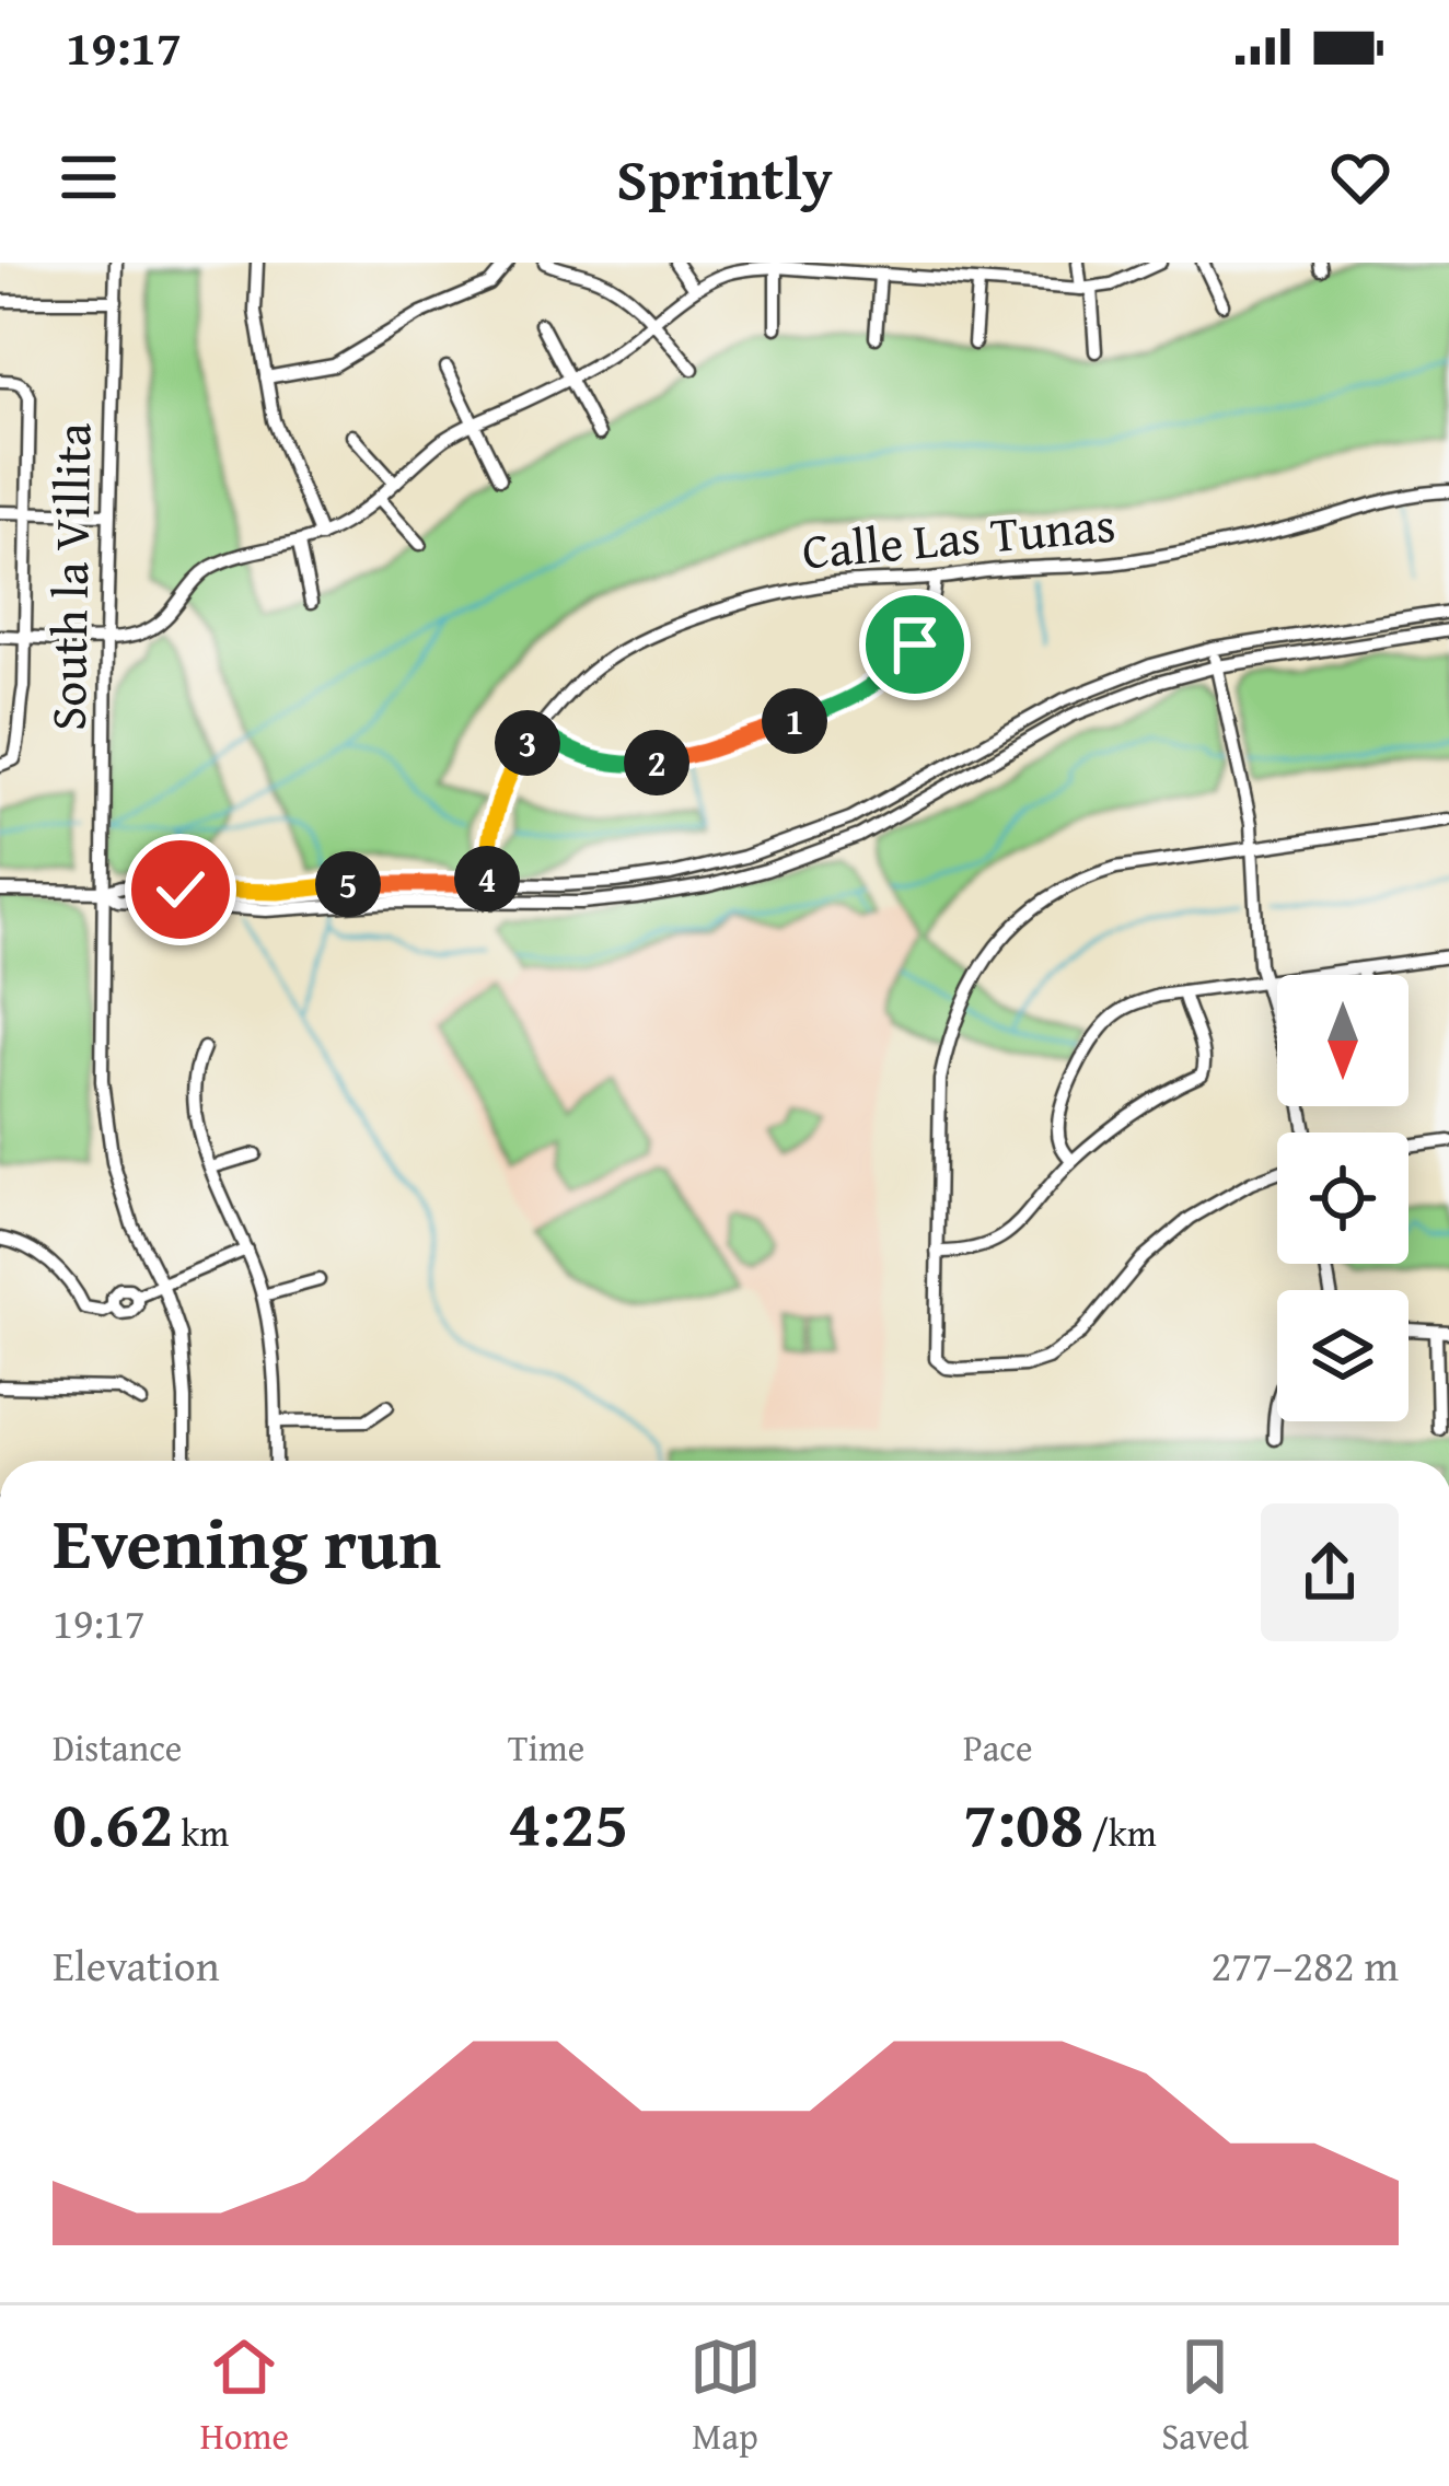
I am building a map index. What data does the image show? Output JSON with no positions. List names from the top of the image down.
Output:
{
  "streets": {
    "street": ["Calle Las Tunas", "South la Villita"]
  },
  "north": "bottom",
  "page": {
    "status": "19:17",
    "header": "Sprintly",
    "pins": [
      "1",
      "3",
      "2",
      "4",
      "5"
    ],
    "heading": ["Evening run", "19:17"],
    "stats": [
      ["Distance", "0.62 km"],
      ["Time", "4:25"],
      ["Pace", "7:08 /km"]
    ],
    "chart": ["Elevation", "277–282 m"],
    "tabs": ["Home", "Map", "Saved"]
  }
}
